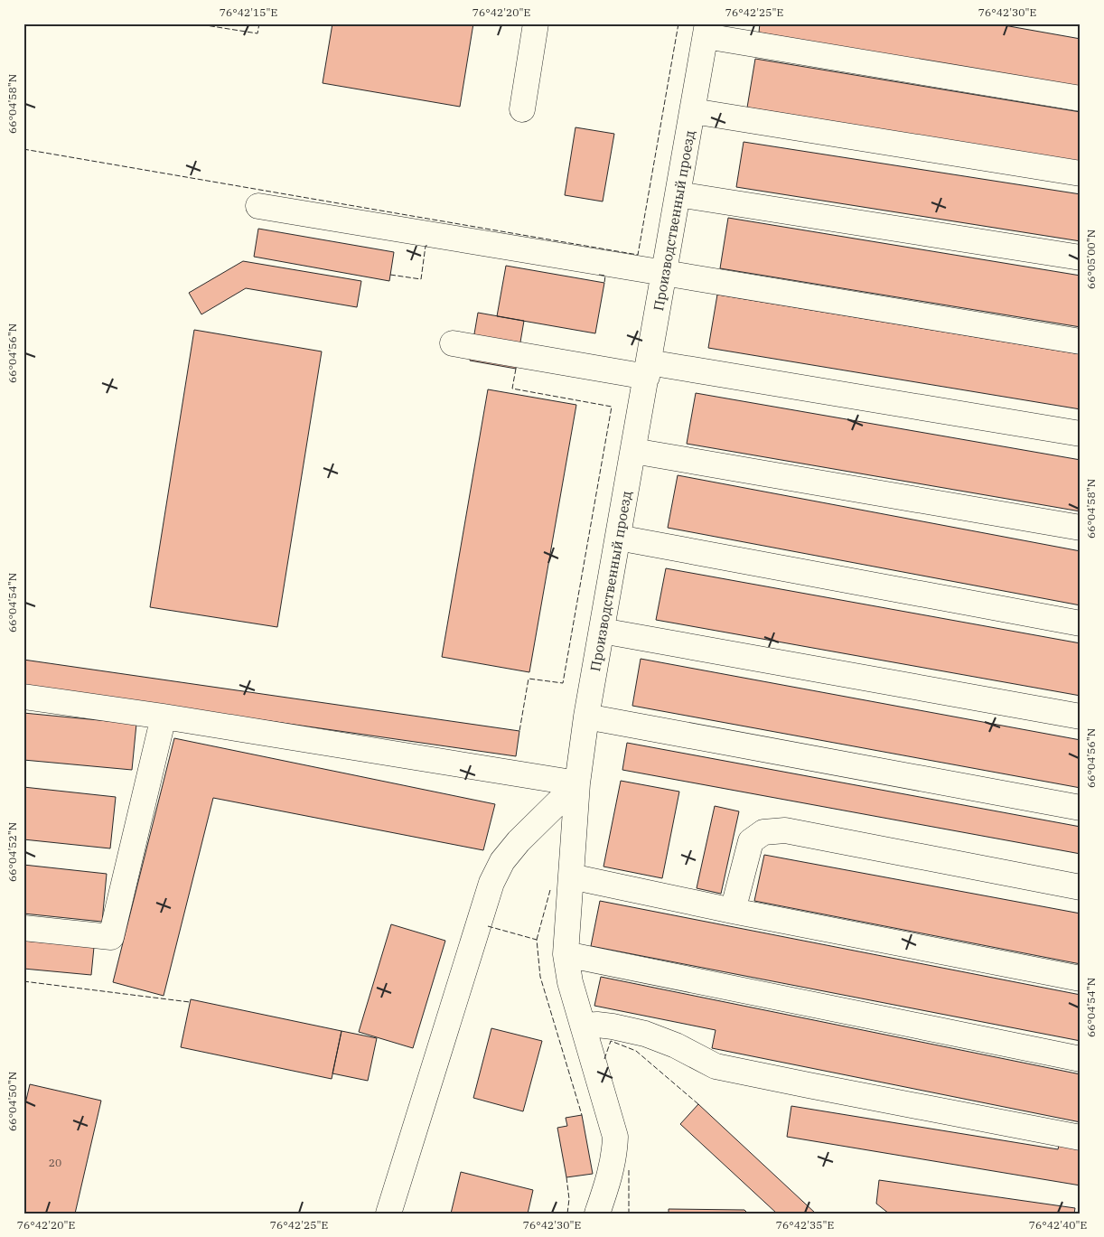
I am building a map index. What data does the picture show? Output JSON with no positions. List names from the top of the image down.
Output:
{
  "streets": {
    "street": ["Производственный проезд"]
  },
  "house_numbers": ["20"],
  "coordinates": [
    "76°42'15\"E",
    "76°42'20\"E",
    "76°42'25\"E",
    "76°42'30\"E",
    "66°04'58\"N",
    "66°05'00\"N",
    "66°04'56\"N",
    "66°04'54\"N",
    "66°04'52\"N",
    "66°04'50\"N",
    "76°42'35\"E",
    "76°42'40\"E"
  ]
}
